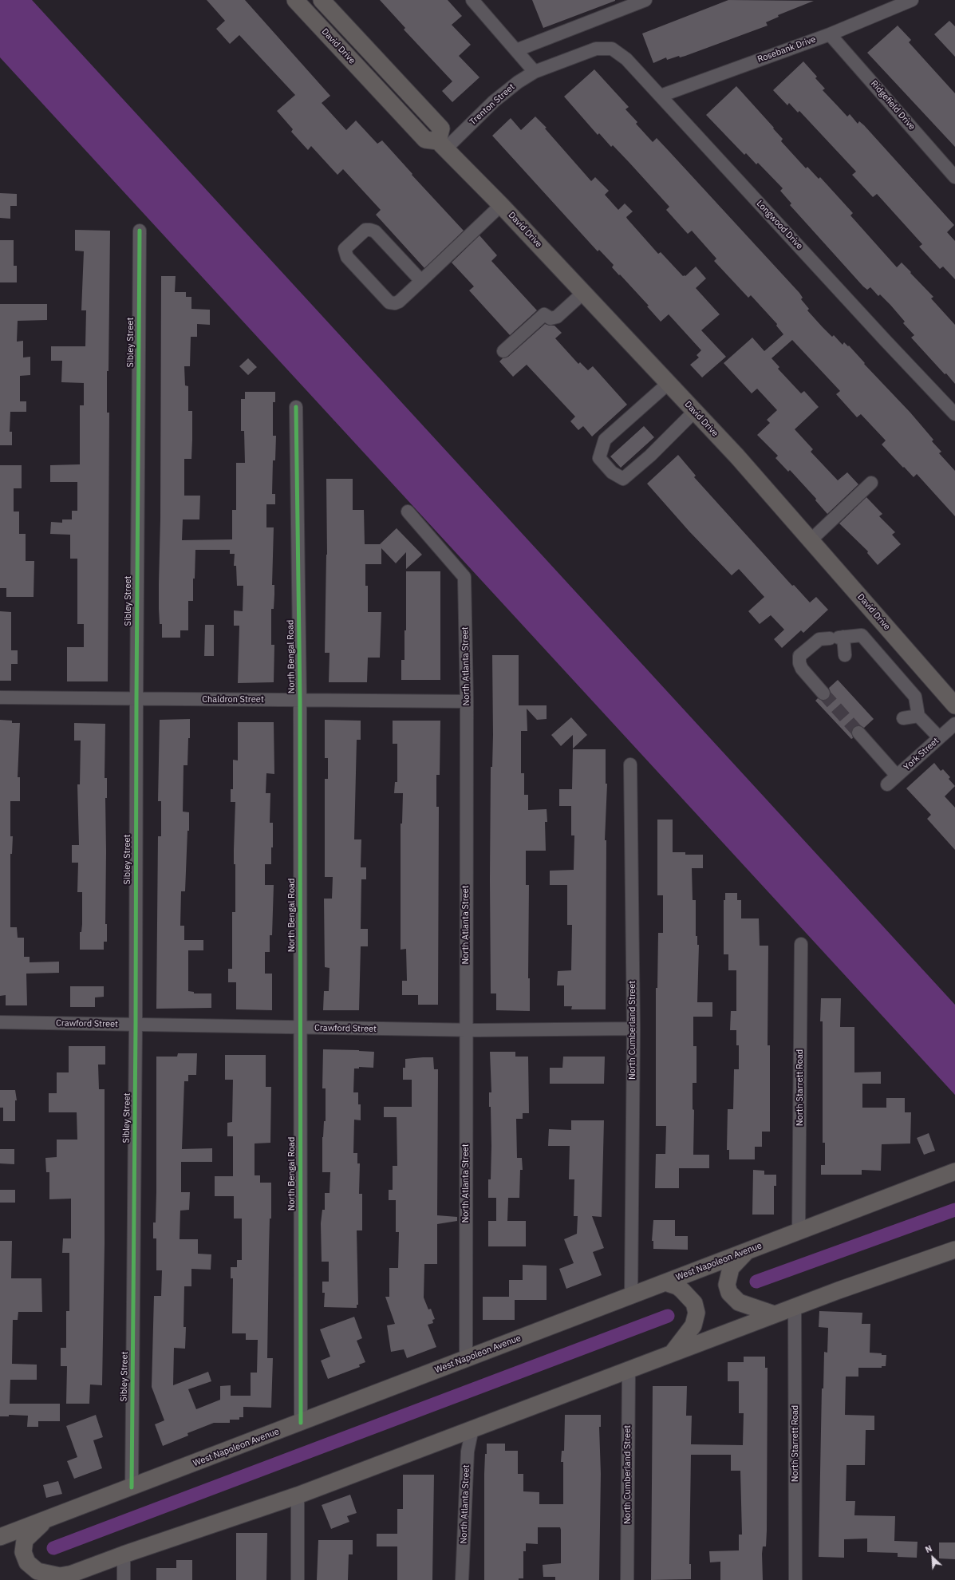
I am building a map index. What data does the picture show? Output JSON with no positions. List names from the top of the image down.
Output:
{
  "streets": {
    "main road": ["David Drive", "West Napoleon Avenue"],
    "street": [
      "Rosebank Drive",
      "Trenton Street",
      "Ridgefield Drive",
      "Longwood Drive",
      "Sibley Street",
      "North Bengal Road",
      "North Atlanta Street",
      "Chaldron Street",
      "York Street",
      "Crawford Street",
      "North Cumberland Street",
      "North Starrett Road"
    ]
  },
  "crossings": [
    ["David Drive", "Trenton Street"],
    ["Rosebank Drive", "Ridgefield Drive"],
    ["Rosebank Drive", "Longwood Drive"],
    ["Trenton Street", "Longwood Drive"],
    ["Sibley Street", "Chaldron Street"],
    ["Sibley Street", "Crawford Street"],
    ["Sibley Street", "West Napoleon Avenue"],
    ["North Bengal Road", "Chaldron Street"],
    ["North Bengal Road", "Crawford Street"],
    ["North Bengal Road", "West Napoleon Avenue"],
    ["North Atlanta Street", "Chaldron Street"],
    ["North Atlanta Street", "Crawford Street"],
    ["North Atlanta Street", "West Napoleon Avenue"],
    ["Crawford Street", "North Cumberland Street"],
    ["North Cumberland Street", "West Napoleon Avenue"],
    ["North Starrett Road", "West Napoleon Avenue"]
  ],
  "north": "top left"
}
